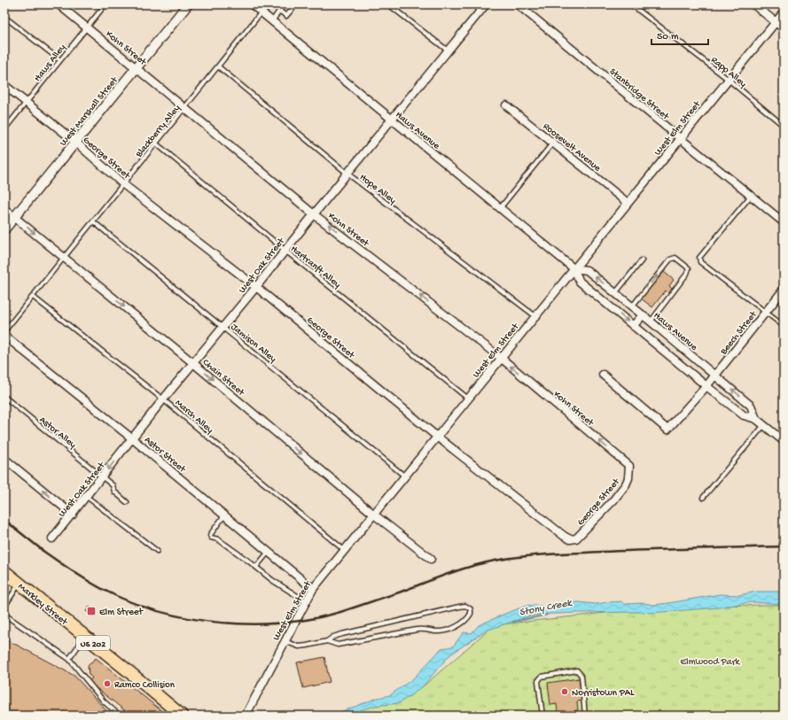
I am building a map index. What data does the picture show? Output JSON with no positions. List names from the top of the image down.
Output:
{
  "streets": {
    "highway": ["Markley Street", "US 202"],
    "street": [
      "Kohn Street",
      "Stanbridge Street",
      "West Marshall Street",
      "West Elm Street",
      "Haws Avenue",
      "Roosevelt Avenue",
      "George Street",
      "West Oak Street",
      "Beech Street",
      "Chain Street",
      "Astor Street"
    ],
    "lane": [
      "Haws Alley",
      "Rapp Alley",
      "Blackberry Alley",
      "Hope Alley",
      "Hartranft Alley",
      "Jamison Alley",
      "March Alley",
      "Astor Alley"
    ]
  },
  "crossings": [
    ["Kohn Street", "Haws Alley"],
    ["Kohn Street", "West Marshall Street"],
    ["Kohn Street", "West Elm Street"],
    ["Kohn Street", "Blackberry Alley"],
    ["Kohn Street", "George Street"],
    ["Kohn Street", "West Oak Street"],
    ["Haws Alley", "George Street"],
    ["Rapp Alley", "West Elm Street"],
    ["Stanbridge Street", "West Elm Street"],
    ["West Marshall Street", "George Street"],
    ["West Marshall Street", "Chain Street"],
    ["West Elm Street", "Haws Avenue"],
    ["West Elm Street", "Roosevelt Avenue"],
    ["West Elm Street", "George Street"],
    ["West Elm Street", "Hope Alley"],
    ["West Elm Street", "Hartranft Alley"],
    ["West Elm Street", "Jamison Alley"],
    ["West Elm Street", "Chain Street"],
    ["West Elm Street", "March Alley"],
    ["West Elm Street", "Astor Street"],
    ["Haws Avenue", "Blackberry Alley"],
    ["Haws Avenue", "West Oak Street"],
    ["Haws Avenue", "Beech Street"],
    ["Blackberry Alley", "George Street"],
    ["Blackberry Alley", "Hope Alley"],
    ["Blackberry Alley", "Hartranft Alley"],
    ["Blackberry Alley", "Jamison Alley"],
    ["Blackberry Alley", "Chain Street"],
    ["Blackberry Alley", "March Alley"],
    ["George Street", "West Oak Street"],
    ["Hope Alley", "West Oak Street"],
    ["West Oak Street", "Hartranft Alley"],
    ["West Oak Street", "Jamison Alley"],
    ["West Oak Street", "Chain Street"],
    ["West Oak Street", "March Alley"],
    ["West Oak Street", "Astor Alley"],
    ["West Oak Street", "Astor Street"]
  ],
  "one_way": ["Kohn Street", "Chain Street"],
  "water": ["Stony Creek"],
  "parks": ["Elmwood Park"],
  "places": {
    "transit": ["Elm Street"],
    "other": ["Ramco Collision", "Norristown PAL"]
  },
  "scale_bar": "50 m"
}
